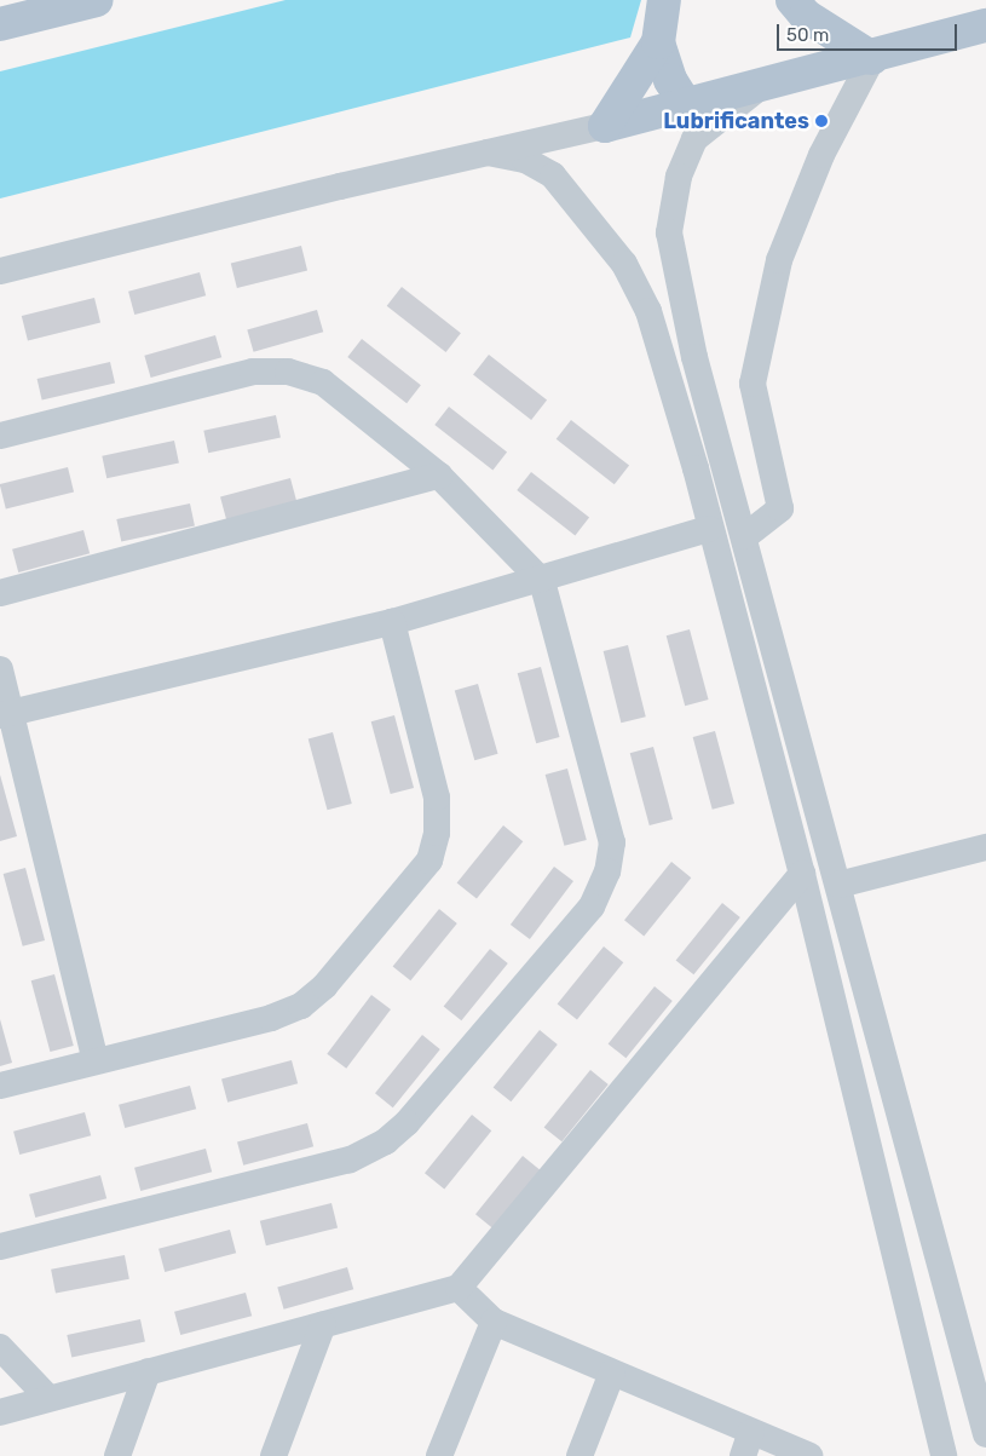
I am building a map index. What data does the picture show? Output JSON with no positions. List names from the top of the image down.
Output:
{
  "places": ["Lubrificantes"],
  "scale_bar": "50 m"
}
